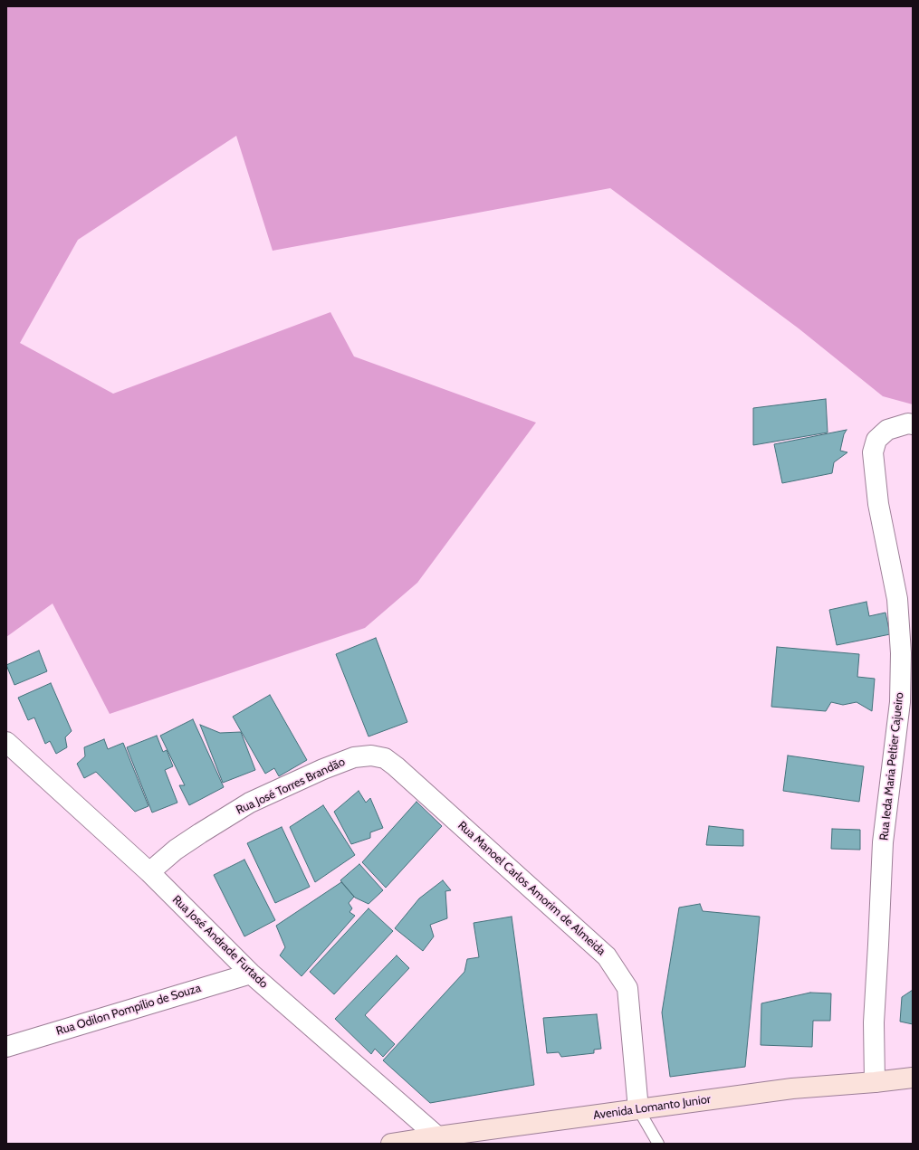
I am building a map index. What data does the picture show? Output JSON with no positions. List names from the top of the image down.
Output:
{
  "streets": {
    "main road": ["Avenida Lomanto Junior"],
    "street": [
      "Rua Ieda Maria Peltier Cajueiro",
      "Rua José Torres Brandão",
      "Rua Manoel Carlos Amorim de Almeida",
      "Rua José Andrade Furtado",
      "Rua Odilon Pompílio de Souza"
    ]
  },
  "crossings": [
    ["Rua Ieda Maria Peltier Cajueiro", "Avenida Lomanto Junior"],
    ["Rua José Torres Brandão", "Rua Manoel Carlos Amorim de Almeida"],
    ["Rua José Torres Brandão", "Rua José Andrade Furtado"],
    ["Rua Manoel Carlos Amorim de Almeida", "Avenida Lomanto Junior"],
    ["Rua José Andrade Furtado", "Rua Odilon Pompílio de Souza"],
    ["Rua José Andrade Furtado", "Avenida Lomanto Junior"]
  ]
}
